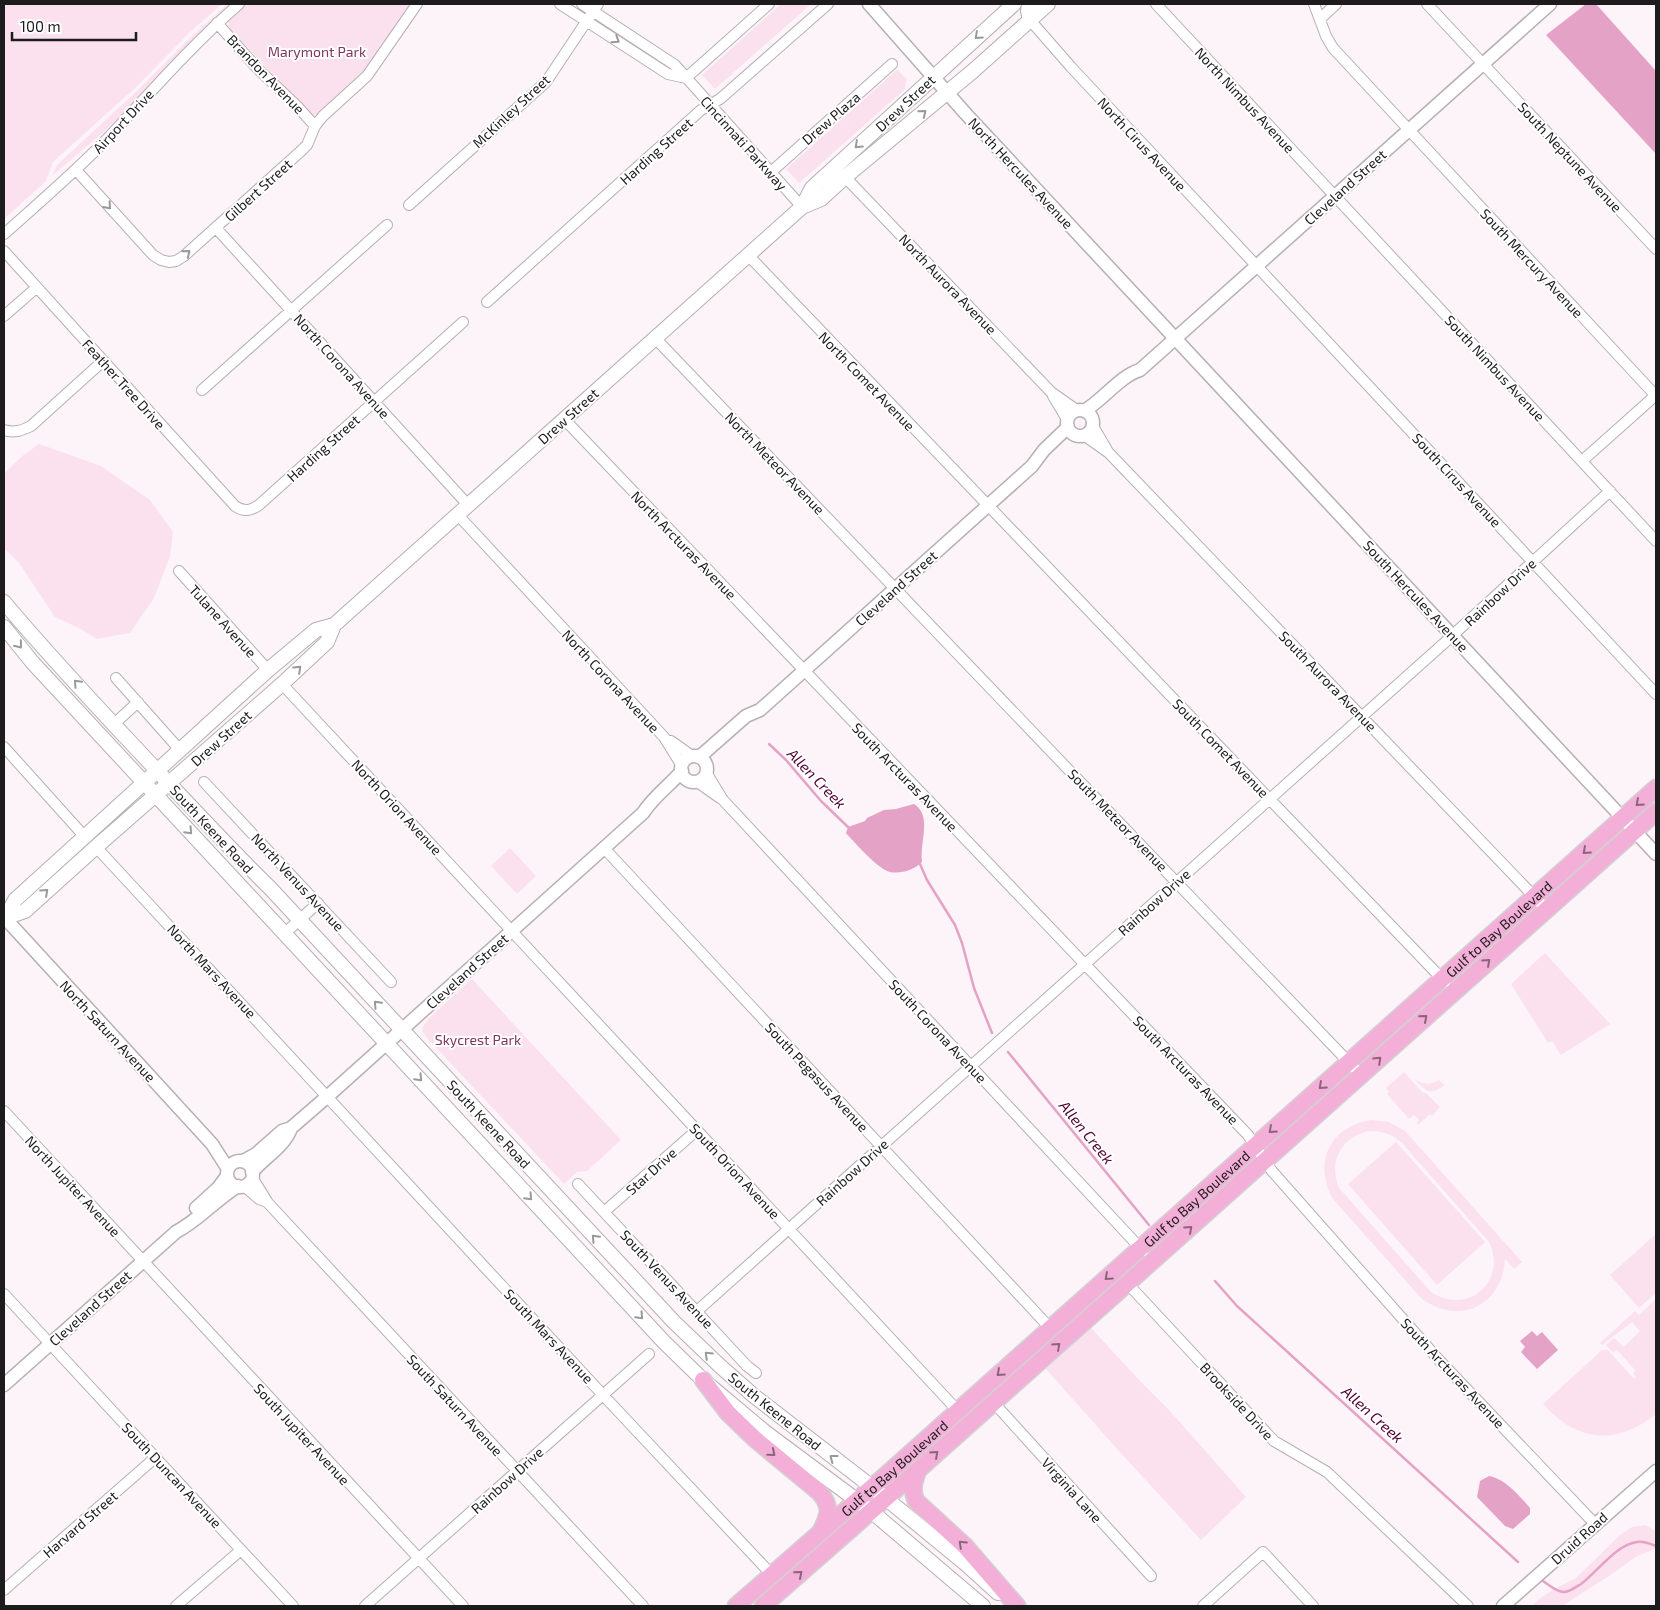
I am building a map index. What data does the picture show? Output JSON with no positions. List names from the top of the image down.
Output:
{
  "streets": {
    "main road": ["Drew Street", "South Keene Road", "Gulf to Bay Boulevard"],
    "street": [
      "Brandon Avenue",
      "North Nimbus Avenue",
      "McKinley Street",
      "Drew Plaza",
      "Airport Drive",
      "Cincinnati Parkway",
      "North Cirus Avenue",
      "Harding Street",
      "South Neptune Avenue",
      "North Hercules Avenue",
      "Cleveland Street",
      "Gilbert Street",
      "South Mercury Avenue",
      "North Aurora Avenue",
      "North Corona Avenue",
      "South Nimbus Avenue",
      "North Comet Avenue",
      "Feather Tree Drive",
      "North Meteor Avenue",
      "South Cirus Avenue",
      "North Arcturas Avenue",
      "Rainbow Drive",
      "South Hercules Avenue",
      "Tulane Avenue",
      "South Aurora Avenue",
      "South Comet Avenue",
      "South Arcturas Avenue",
      "North Orion Avenue",
      "South Meteor Avenue",
      "North Venus Avenue",
      "North Mars Avenue",
      "North Saturn Avenue",
      "South Corona Avenue",
      "South Pegasus Avenue",
      "Star Drive",
      "South Orion Avenue",
      "North Jupiter Avenue",
      "South Venus Avenue",
      "South Mars Avenue",
      "Brookside Drive",
      "South Saturn Avenue",
      "South Jupiter Avenue",
      "South Duncan Avenue",
      "Virginia Lane",
      "Harvard Street",
      "Druid Road"
    ]
  },
  "crossings": [
    ["Brandon Avenue", "Airport Drive"],
    ["Brandon Avenue", "Gilbert Street"],
    ["North Nimbus Avenue", "Cleveland Street"],
    ["North Nimbus Avenue", "South Nimbus Avenue"],
    ["Drew Street", "Cincinnati Parkway"],
    ["Drew Street", "North Cirus Avenue"],
    ["Drew Street", "North Hercules Avenue"],
    ["Drew Street", "North Aurora Avenue"],
    ["Drew Street", "North Corona Avenue"],
    ["Drew Street", "North Comet Avenue"],
    ["Drew Street", "North Meteor Avenue"],
    ["Drew Street", "North Arcturas Avenue"],
    ["Drew Street", "Tulane Avenue"],
    ["Drew Street", "North Orion Avenue"],
    ["Drew Street", "South Keene Road"],
    ["Drew Street", "North Mars Avenue"],
    ["Drew Street", "North Saturn Avenue"],
    ["McKinley Street", "Cincinnati Parkway"],
    ["Drew Plaza", "Cincinnati Parkway"],
    ["Airport Drive", "Gilbert Street"],
    ["Cincinnati Parkway", "Harding Street"],
    ["North Cirus Avenue", "Cleveland Street"],
    ["North Cirus Avenue", "South Cirus Avenue"],
    ["Harding Street", "North Corona Avenue"],
    ["Harding Street", "Feather Tree Drive"],
    ["South Neptune Avenue", "Cleveland Street"],
    ["North Hercules Avenue", "Cleveland Street"],
    ["North Hercules Avenue", "South Hercules Avenue"],
    ["Cleveland Street", "South Mercury Avenue"],
    ["Cleveland Street", "North Aurora Avenue"],
    ["Cleveland Street", "North Corona Avenue"],
    ["Cleveland Street", "South Nimbus Avenue"],
    ["Cleveland Street", "North Comet Avenue"],
    ["Cleveland Street", "North Meteor Avenue"],
    ["Cleveland Street", "South Cirus Avenue"],
    ["Cleveland Street", "North Arcturas Avenue"],
    ["Cleveland Street", "South Hercules Avenue"],
    ["Cleveland Street", "South Aurora Avenue"],
    ["Cleveland Street", "South Comet Avenue"],
    ["Cleveland Street", "South Arcturas Avenue"],
    ["Cleveland Street", "North Orion Avenue"],
    ["Cleveland Street", "South Meteor Avenue"],
    ["Cleveland Street", "South Keene Road"],
    ["Cleveland Street", "North Mars Avenue"],
    ["Cleveland Street", "North Saturn Avenue"],
    ["Cleveland Street", "South Corona Avenue"],
    ["Cleveland Street", "South Pegasus Avenue"],
    ["Cleveland Street", "South Orion Avenue"],
    ["Cleveland Street", "North Jupiter Avenue"],
    ["Cleveland Street", "South Mars Avenue"],
    ["Cleveland Street", "South Saturn Avenue"],
    ["Cleveland Street", "South Jupiter Avenue"],
    ["Cleveland Street", "South Duncan Avenue"],
    ["Gilbert Street", "North Corona Avenue"],
    ["North Aurora Avenue", "South Aurora Avenue"],
    ["North Corona Avenue", "South Corona Avenue"],
    ["South Nimbus Avenue", "Rainbow Drive"],
    ["North Comet Avenue", "South Comet Avenue"],
    ["North Meteor Avenue", "South Meteor Avenue"],
    ["South Cirus Avenue", "Rainbow Drive"],
    ["North Arcturas Avenue", "South Arcturas Avenue"],
    ["Rainbow Drive", "South Hercules Avenue"],
    ["Rainbow Drive", "South Aurora Avenue"],
    ["Rainbow Drive", "South Comet Avenue"],
    ["Rainbow Drive", "South Arcturas Avenue"],
    ["Rainbow Drive", "South Meteor Avenue"],
    ["Rainbow Drive", "South Corona Avenue"],
    ["Rainbow Drive", "South Pegasus Avenue"],
    ["Rainbow Drive", "South Orion Avenue"],
    ["Rainbow Drive", "South Venus Avenue"],
    ["Rainbow Drive", "South Mars Avenue"],
    ["Rainbow Drive", "South Saturn Avenue"],
    ["Rainbow Drive", "South Jupiter Avenue"],
    ["South Hercules Avenue", "Gulf to Bay Boulevard"],
    ["South Aurora Avenue", "Gulf to Bay Boulevard"],
    ["South Comet Avenue", "Gulf to Bay Boulevard"],
    ["South Arcturas Avenue", "Gulf to Bay Boulevard"],
    ["South Arcturas Avenue", "Druid Road"],
    ["North Orion Avenue", "South Orion Avenue"],
    ["South Meteor Avenue", "Gulf to Bay Boulevard"],
    ["South Keene Road", "Gulf to Bay Boulevard"],
    ["Gulf to Bay Boulevard", "South Corona Avenue"],
    ["Gulf to Bay Boulevard", "South Pegasus Avenue"],
    ["Gulf to Bay Boulevard", "South Orion Avenue"],
    ["Gulf to Bay Boulevard", "South Mars Avenue"],
    ["Gulf to Bay Boulevard", "Brookside Drive"],
    ["Gulf to Bay Boulevard", "Virginia Lane"],
    ["North Mars Avenue", "South Mars Avenue"],
    ["Star Drive", "South Orion Avenue"],
    ["Star Drive", "South Venus Avenue"],
    ["North Jupiter Avenue", "South Jupiter Avenue"],
    ["South Duncan Avenue", "Harvard Street"]
  ],
  "water": ["Allen Creek"],
  "parks": ["Marymont Park", "Skycrest Park"],
  "scale_bar": "100 m"
}
